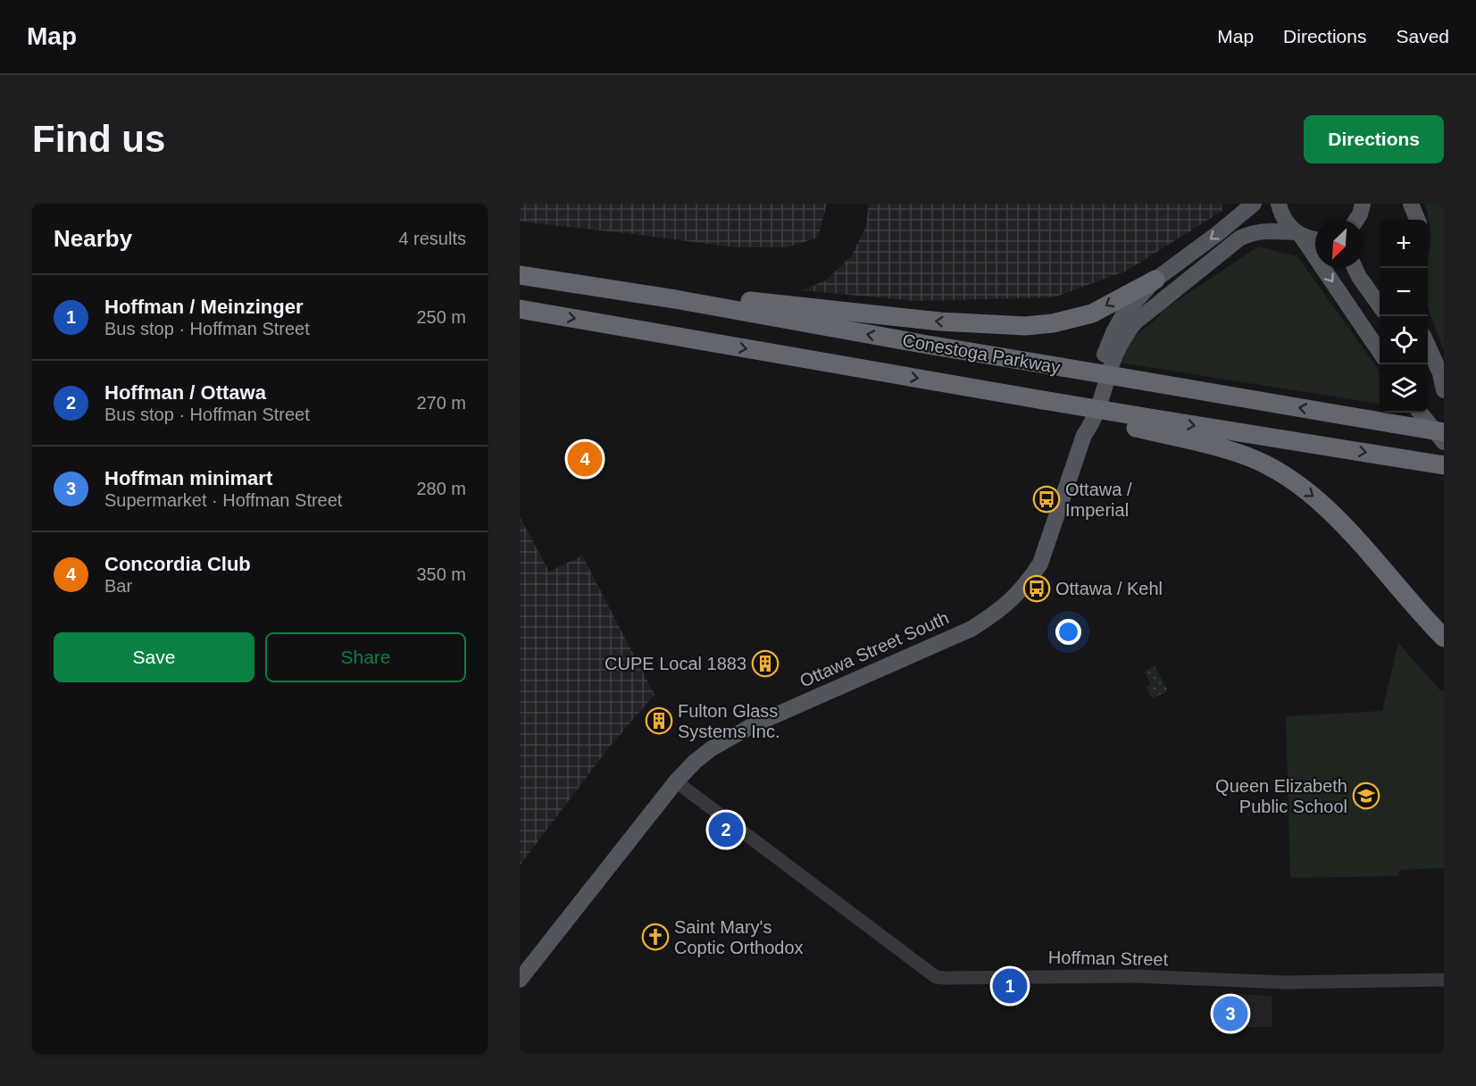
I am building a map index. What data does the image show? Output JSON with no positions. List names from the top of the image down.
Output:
{
  "streets": {
    "highway": ["Conestoga Parkway"],
    "main road": ["Ottawa Street South"],
    "street": ["Hoffman Street"]
  },
  "crossings": [
    ["Ottawa Street South", "Hoffman Street"]
  ],
  "places": {
    "bus stop": ["Ottawa / Imperial", "Ottawa / Kehl"],
    "building": ["CUPE Local 1883", "Fulton Glass Systems Inc."],
    "school or university": ["Queen Elizabeth Public School"],
    "church": ["Saint Mary's Coptic Orthodox"]
  },
  "north": "bottom left",
  "page": {
    "header": "Map",
    "nav": ["Map", "Directions", "Saved"],
    "buttons": [
      "Directions",
      ["Save", "Share"]
    ],
    "title": "Find us",
    "heading": ["Nearby", "4 results"],
    "map_buttons": ["+", "−"],
    "list": [
      {
        "mark": "1",
        "name": "Hoffman / Meinzinger",
        "note": "Bus stop · Hoffman Street",
        "value": "250 m"
      },
      {
        "mark": "2",
        "name": "Hoffman / Ottawa",
        "note": "Bus stop · Hoffman Street",
        "value": "270 m"
      },
      {
        "mark": "3",
        "name": "Hoffman minimart",
        "note": "Supermarket · Hoffman Street",
        "value": "280 m"
      },
      {
        "mark": "4",
        "name": "Concordia Club",
        "note": "Bar",
        "value": "350 m"
      }
    ],
    "pins": [
      "4",
      "2",
      "1",
      "3"
    ]
  }
}
